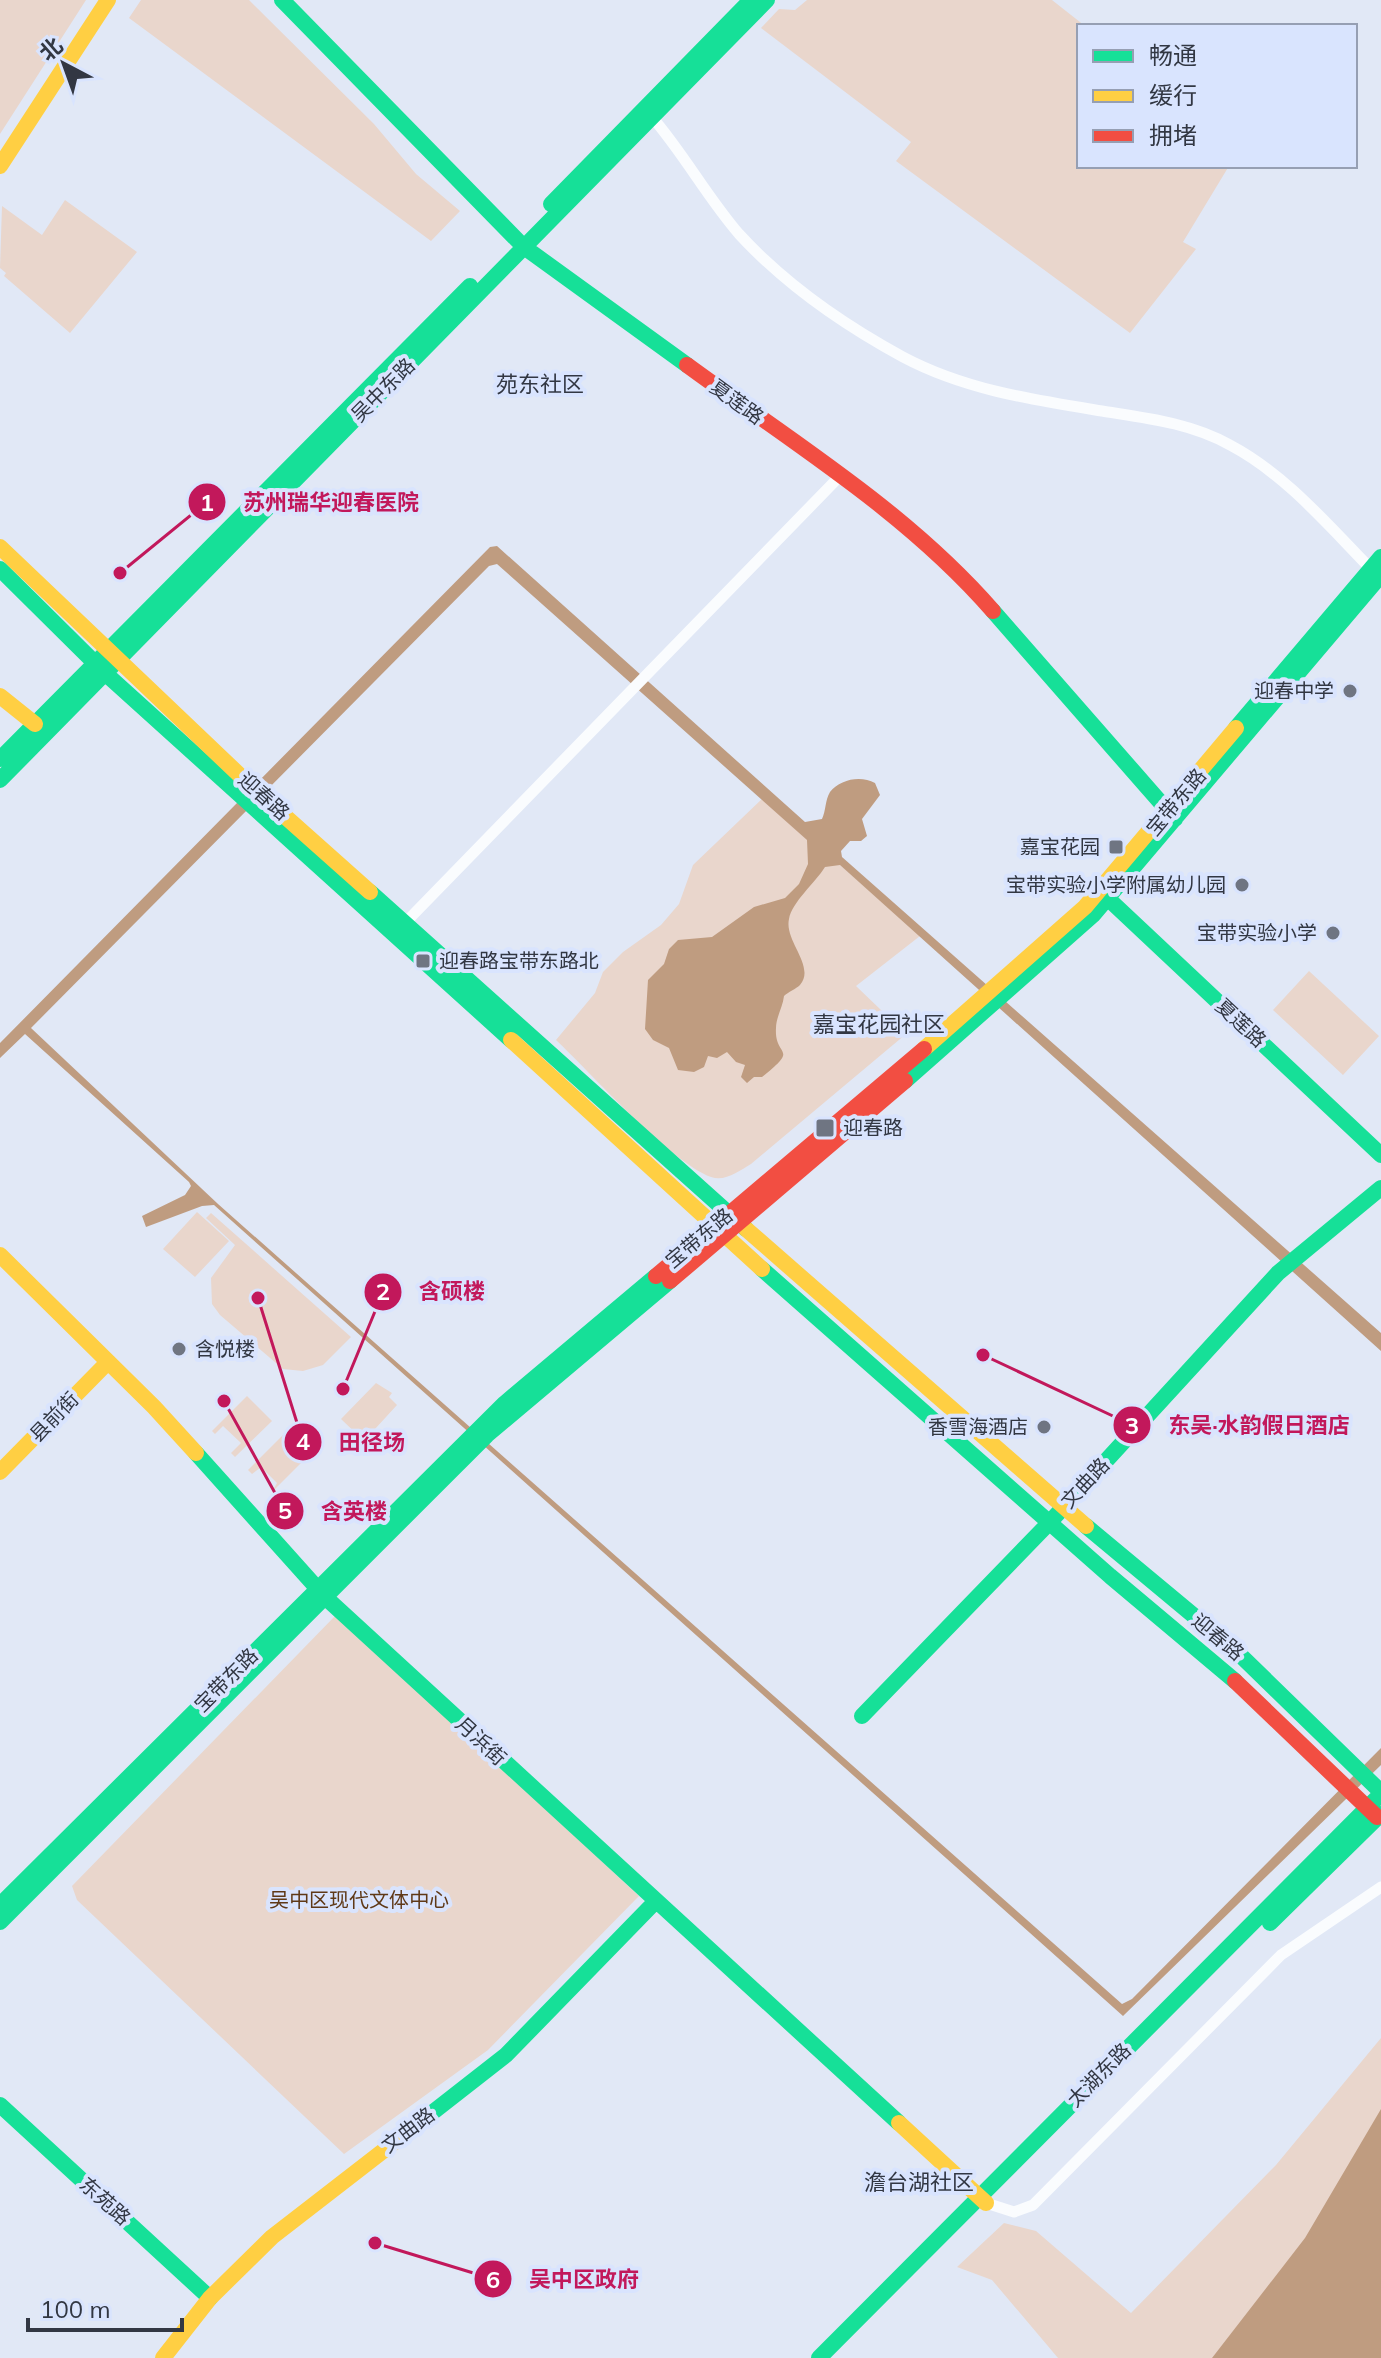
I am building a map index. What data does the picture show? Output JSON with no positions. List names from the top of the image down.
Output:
{
  "streets": {
    "main road": [
      "吴中东路",
      "夏莲路",
      "迎春路",
      "宝带东路",
      "县前街",
      "文曲路",
      "月浜街",
      "太湖东路",
      "东苑路"
    ]
  },
  "crossings": [
    ["吴中东路", "夏莲路"],
    ["吴中东路", "迎春路"],
    ["夏莲路", "宝带东路"],
    ["迎春路", "宝带东路"],
    ["迎春路", "文曲路"],
    ["迎春路", "太湖东路"],
    ["宝带东路", "月浜街"],
    ["县前街", "月浜街"],
    ["文曲路", "月浜街"],
    ["文曲路", "东苑路"],
    ["月浜街", "太湖东路"]
  ],
  "districts": ["苑东社区", "嘉宝花园社区", "澹台湖社区"],
  "parks": ["吴中区现代文体中心"],
  "places": {
    "other": [
      "苏州瑞华迎春医院",
      "迎春中学",
      "宝带实验小学附属幼儿园",
      "宝带实验小学",
      "田径场",
      "含悦楼",
      "东吴·水韵假日酒店",
      "含硕楼",
      "含英楼",
      "香雪海酒店",
      "吴中区政府"
    ],
    "transit": ["嘉宝花园", "迎春路宝带东路北", "迎春路"]
  },
  "legend": ["畅通", "缓行", "拥堵"],
  "scale_bar": "100 m",
  "north": "top left"
}
